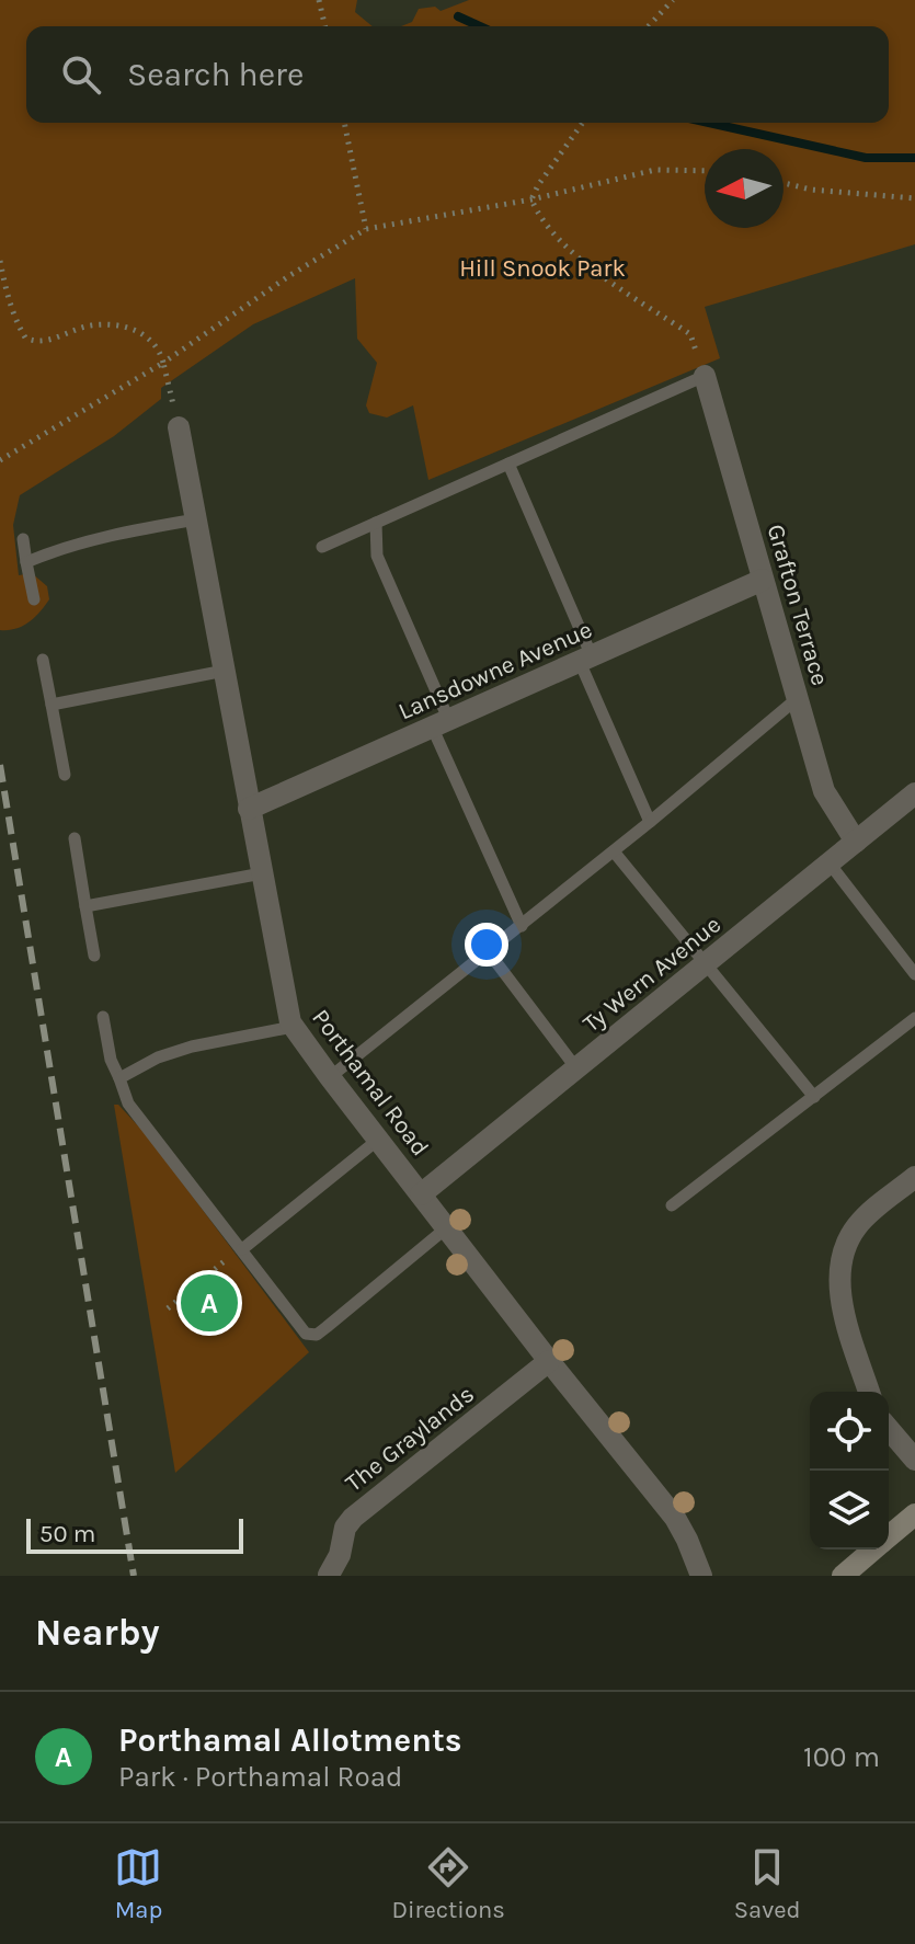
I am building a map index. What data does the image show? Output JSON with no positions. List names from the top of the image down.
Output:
{
  "streets": {
    "street": [
      "Grafton Terrace",
      "Lansdowne Avenue",
      "Ty Wern Avenue",
      "Porthamal Road",
      "The Graylands"
    ]
  },
  "crossings": [
    ["Grafton Terrace", "Lansdowne Avenue"],
    ["Grafton Terrace", "Ty Wern Avenue"],
    ["Lansdowne Avenue", "Porthamal Road"],
    ["Ty Wern Avenue", "Porthamal Road"],
    ["Porthamal Road", "The Graylands"]
  ],
  "parks": ["Hill Snook Park"],
  "scale_bar": "50 m",
  "north": "left",
  "page": {
    "search": "Search here",
    "pins": "A",
    "scale": "50 m",
    "heading": "Nearby",
    "list": [
      {
        "mark": "A",
        "name": "Porthamal Allotments",
        "note": "Park · Porthamal Road",
        "value": "100 m"
      }
    ],
    "nav": ["Map", "Directions", "Saved"]
  }
}
